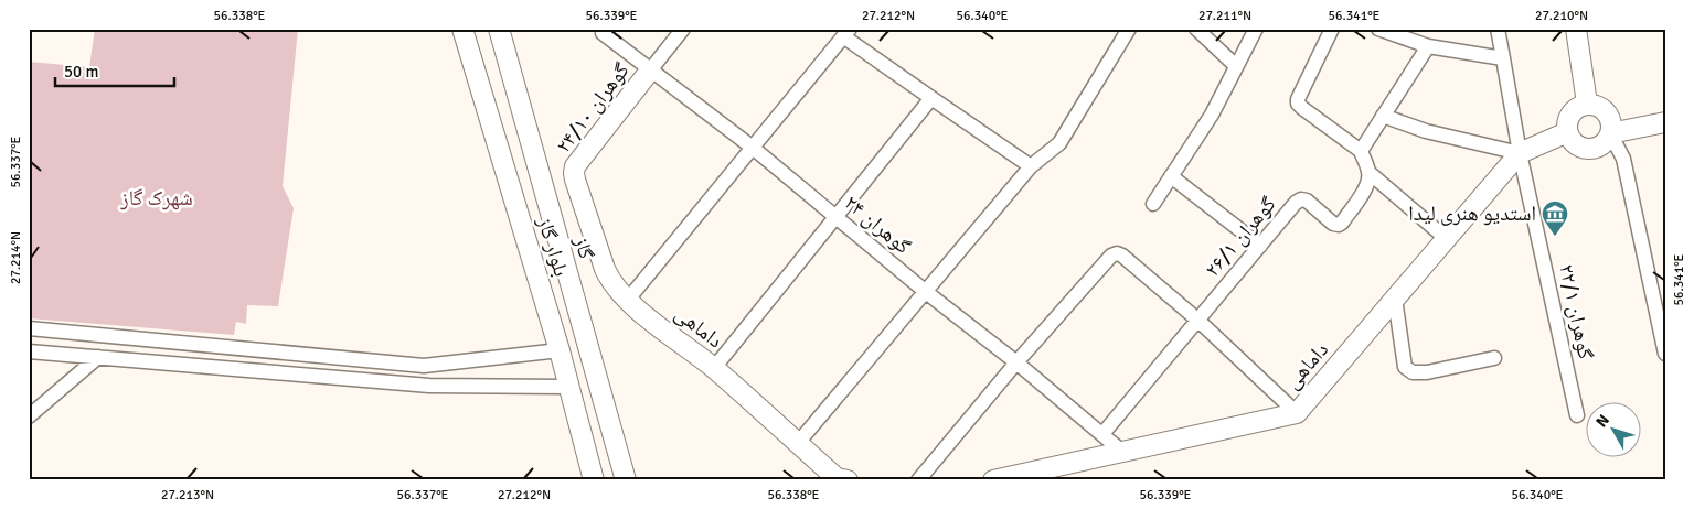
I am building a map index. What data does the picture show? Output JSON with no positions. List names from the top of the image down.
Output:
{
  "streets": {
    "street": [
      "گوهران ۲۴/۱۰",
      "گوهران ۲۴",
      "گوهران ۲۶/۱",
      "بلوار گاز",
      "گاز",
      "گوهران ۲۲/۱",
      "داماهی"
    ]
  },
  "crossings": [
    ["گوهران ۲۴/۱۰", "گوهران ۲۴"],
    ["گوهران ۲۴/۱۰", "داماهی"],
    ["گوهران ۲۴", "گوهران ۲۶/۱"],
    ["گوهران ۲۴", "داماهی"],
    ["گوهران ۲۲/۱", "داماهی"]
  ],
  "parks": ["شهرک گاز"],
  "places": {
    "museum": ["استدیو هنری لیدا"]
  },
  "scale_bar": "50 m",
  "north": "top left",
  "coordinates": [
    "56.338°E",
    "56.339°E",
    "27.212°N",
    "56.340°E",
    "27.211°N",
    "56.341°E",
    "27.210°N",
    "56.337°E",
    "27.214°N",
    "27.213°N"
  ]
}
